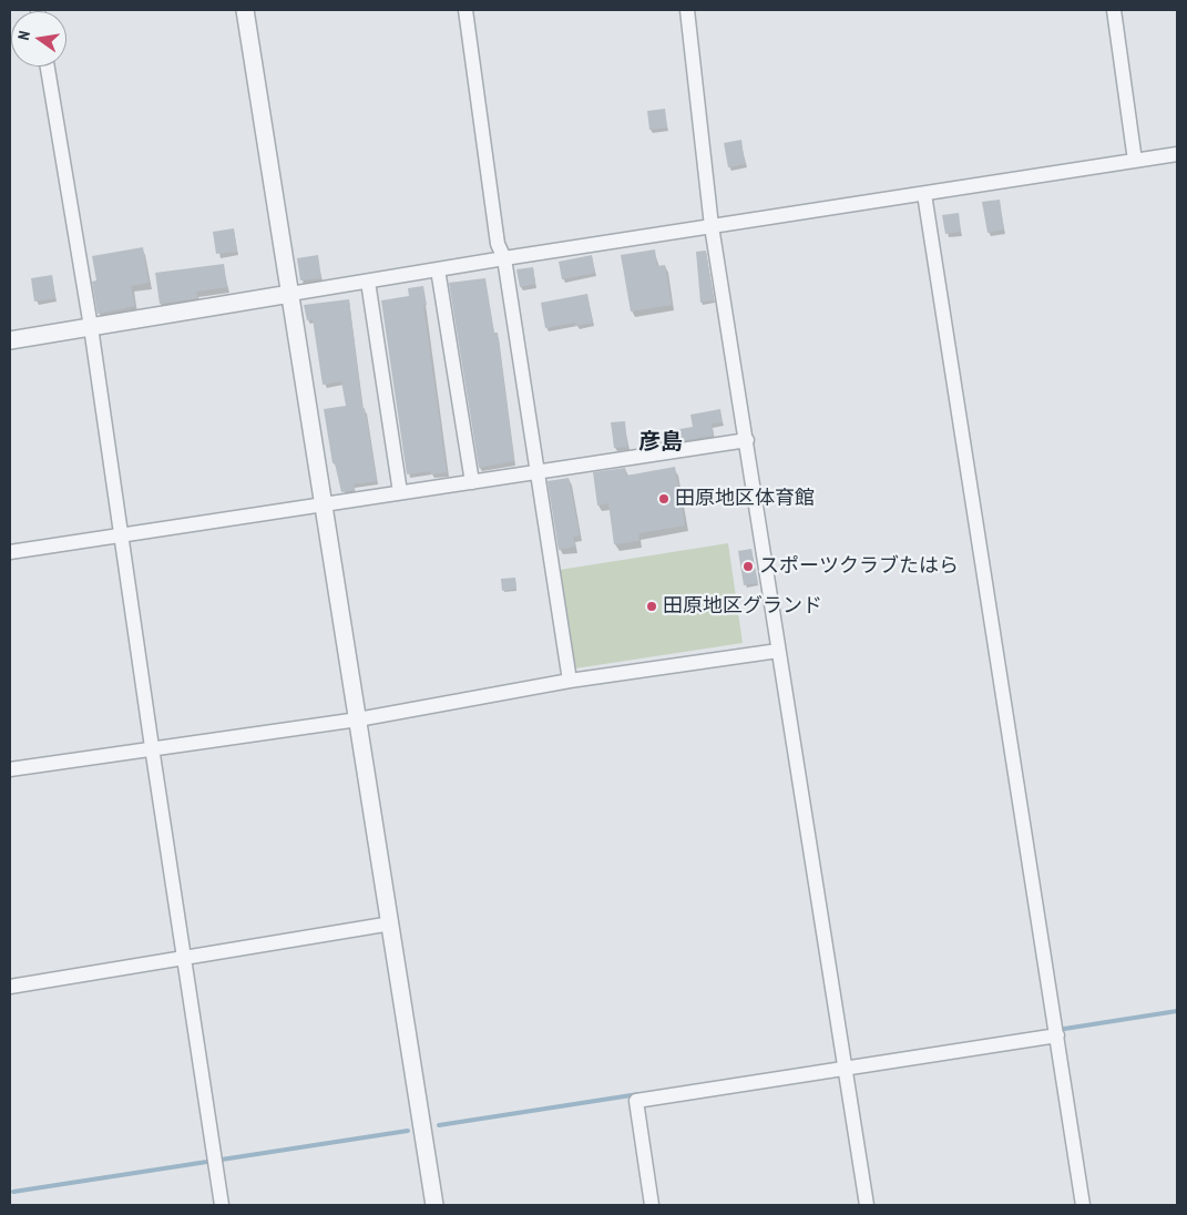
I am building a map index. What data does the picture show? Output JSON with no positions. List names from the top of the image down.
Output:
{
  "districts": ["彦島"],
  "places": ["田原地区体育館", "スポーツクラブたはら", "田原地区グランド"],
  "north": "left"
}
